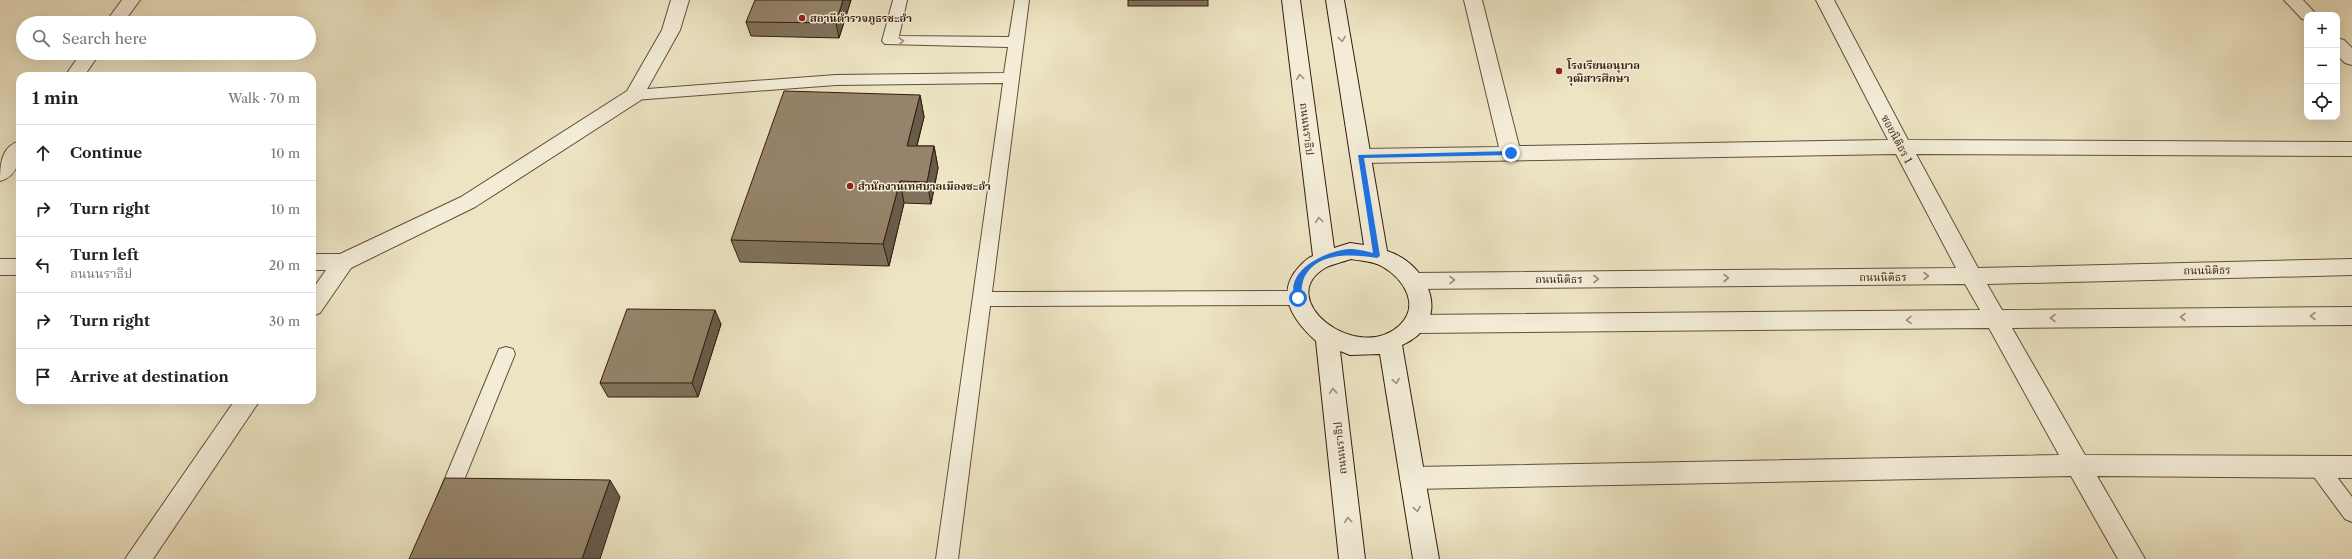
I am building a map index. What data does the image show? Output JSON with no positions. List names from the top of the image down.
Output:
{
  "streets": {
    "street": ["ถนนนราธิป", "ซอยนิติธร 1", "ถนนนิติธร"]
  },
  "crossings": [
    ["ถนนนราธิป", "ถนนนิติธร"],
    ["ซอยนิติธร 1", "ถนนนิติธร"]
  ],
  "places": ["สถานีตำรวจภูธรชะอำ", "โรงเรียนอนุบาล วุฒิสารศึกษา", "สํานักงานเทศบาลเมืองชะอำ"],
  "page": {
    "map_buttons": ["+", "−"],
    "search": "Search here",
    "heading": ["1 min", "Walk · 70 m"],
    "list": [
      ["Continue", "10 m"],
      ["Turn right", "10 m"],
      ["Turn left", "ถนนนราธิป", "20 m"],
      ["Turn right", "30 m"],
      "Arrive at destination"
    ]
  }
}
